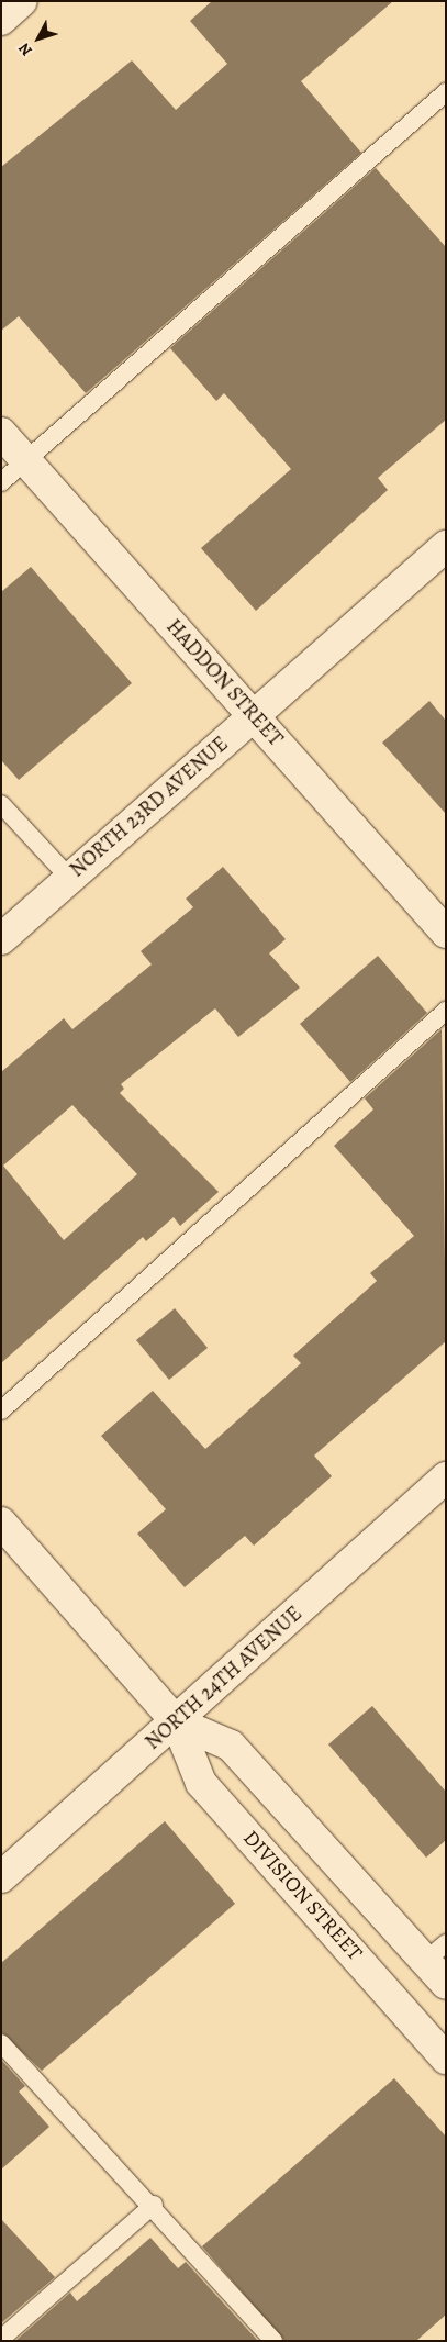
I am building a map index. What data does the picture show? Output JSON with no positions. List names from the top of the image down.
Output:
{
  "streets": {
    "street": [
      "HADDON STREET",
      "NORTH 23RD AVENUE",
      "NORTH 24TH AVENUE",
      "DIVISION STREET"
    ]
  },
  "crossings": [
    ["HADDON STREET", "NORTH 23RD AVENUE"],
    ["NORTH 24TH AVENUE", "DIVISION STREET"]
  ],
  "north": "bottom left"
}
